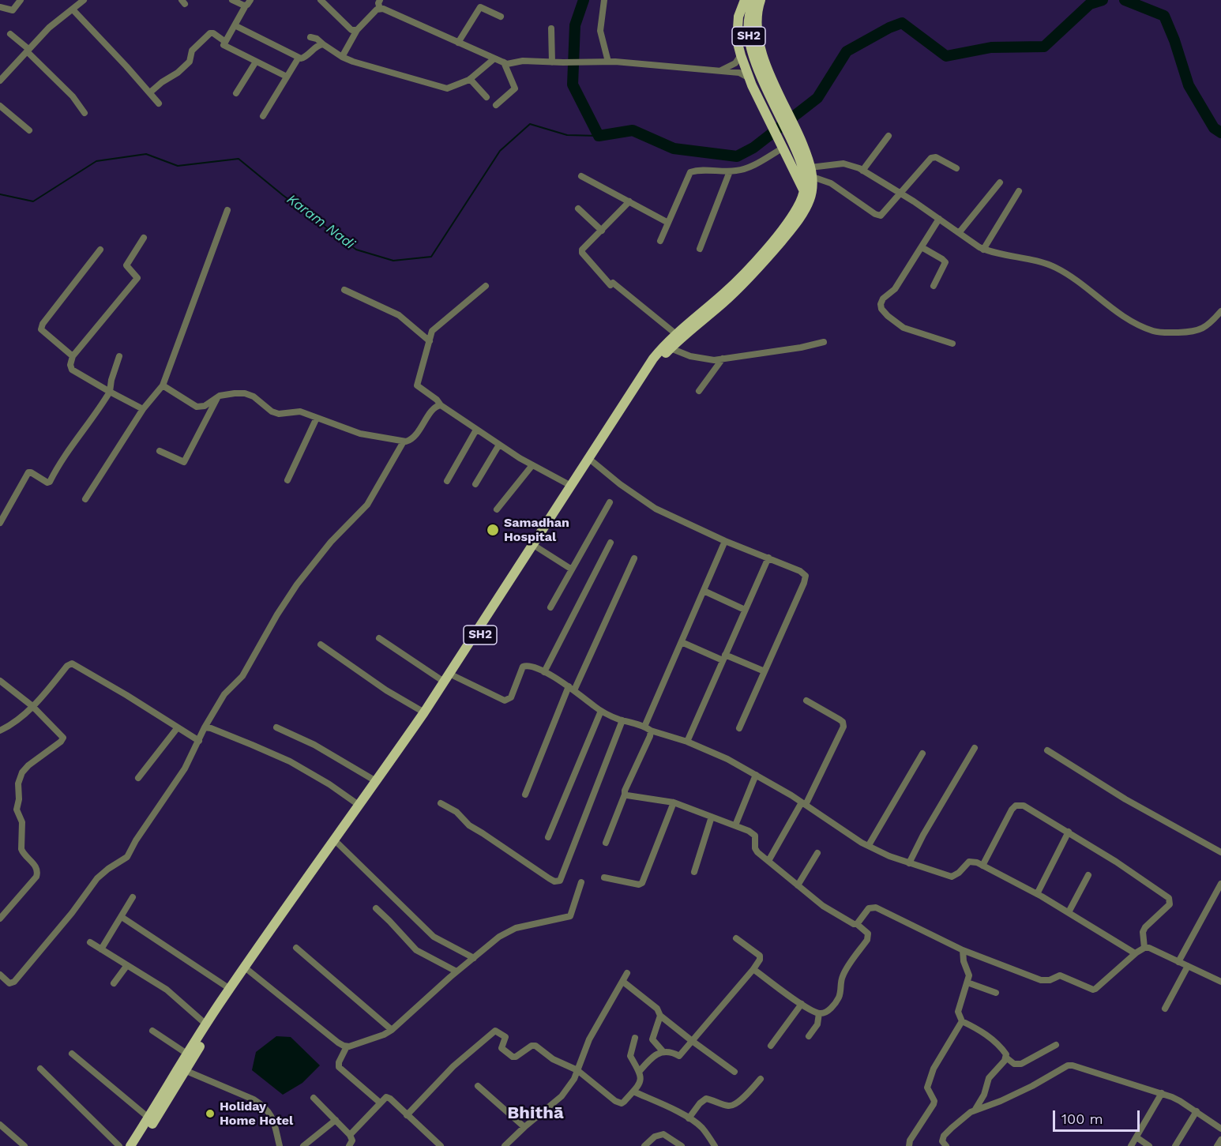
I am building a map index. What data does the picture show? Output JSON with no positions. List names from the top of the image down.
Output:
{
  "streets": {
    "main road": ["SH2"]
  },
  "districts": ["Bhithā"],
  "water": ["Karam Nadi"],
  "places": ["Samadhan Hospital", "Holiday Home Hotel"],
  "scale_bar": "100 m"
}
